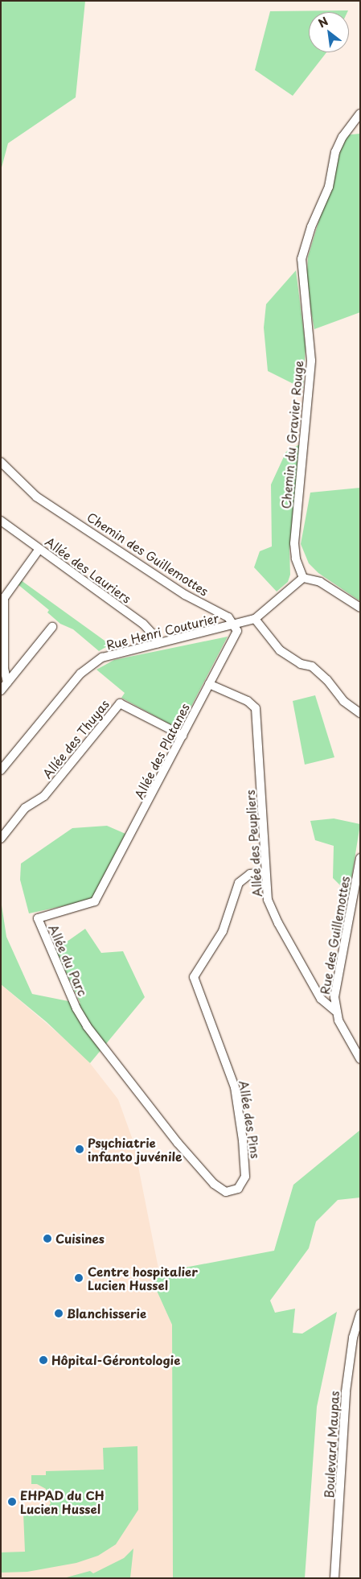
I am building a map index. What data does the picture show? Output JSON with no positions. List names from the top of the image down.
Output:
{
  "streets": {
    "street": [
      "Chemin du Gravier Rouge",
      "Chemin des Guillemottes",
      "Allée des Lauriers",
      "Rue Henri Couturier",
      "Allée des Thuyas",
      "Allée des Platanes",
      "Allée des Peupliers",
      "Rue des Guillemottes",
      "Allée du Parc",
      "Allée des Pins",
      "Boulevard Maupas"
    ]
  },
  "crossings": [
    ["Chemin des Guillemottes", "Rue Henri Couturier"],
    ["Chemin des Guillemottes", "Allée des Platanes"],
    ["Allée des Lauriers", "Rue Henri Couturier"],
    ["Rue Henri Couturier", "Allée des Platanes"],
    ["Allée des Thuyas", "Allée des Platanes"],
    ["Allée des Platanes", "Allée des Peupliers"],
    ["Allée des Platanes", "Allée du Parc"],
    ["Allée des Peupliers", "Rue des Guillemottes"],
    ["Allée des Peupliers", "Allée des Pins"],
    ["Allée du Parc", "Allée des Pins"]
  ],
  "places": [
    "Psychiatrie infanto juvénile",
    "Cuisines",
    "Centre hospitalier Lucien Hussel",
    "Blanchisserie",
    "Hôpital-Gérontologie",
    "EHPAD du CH Lucien Hussel"
  ],
  "north": "top left"
}
